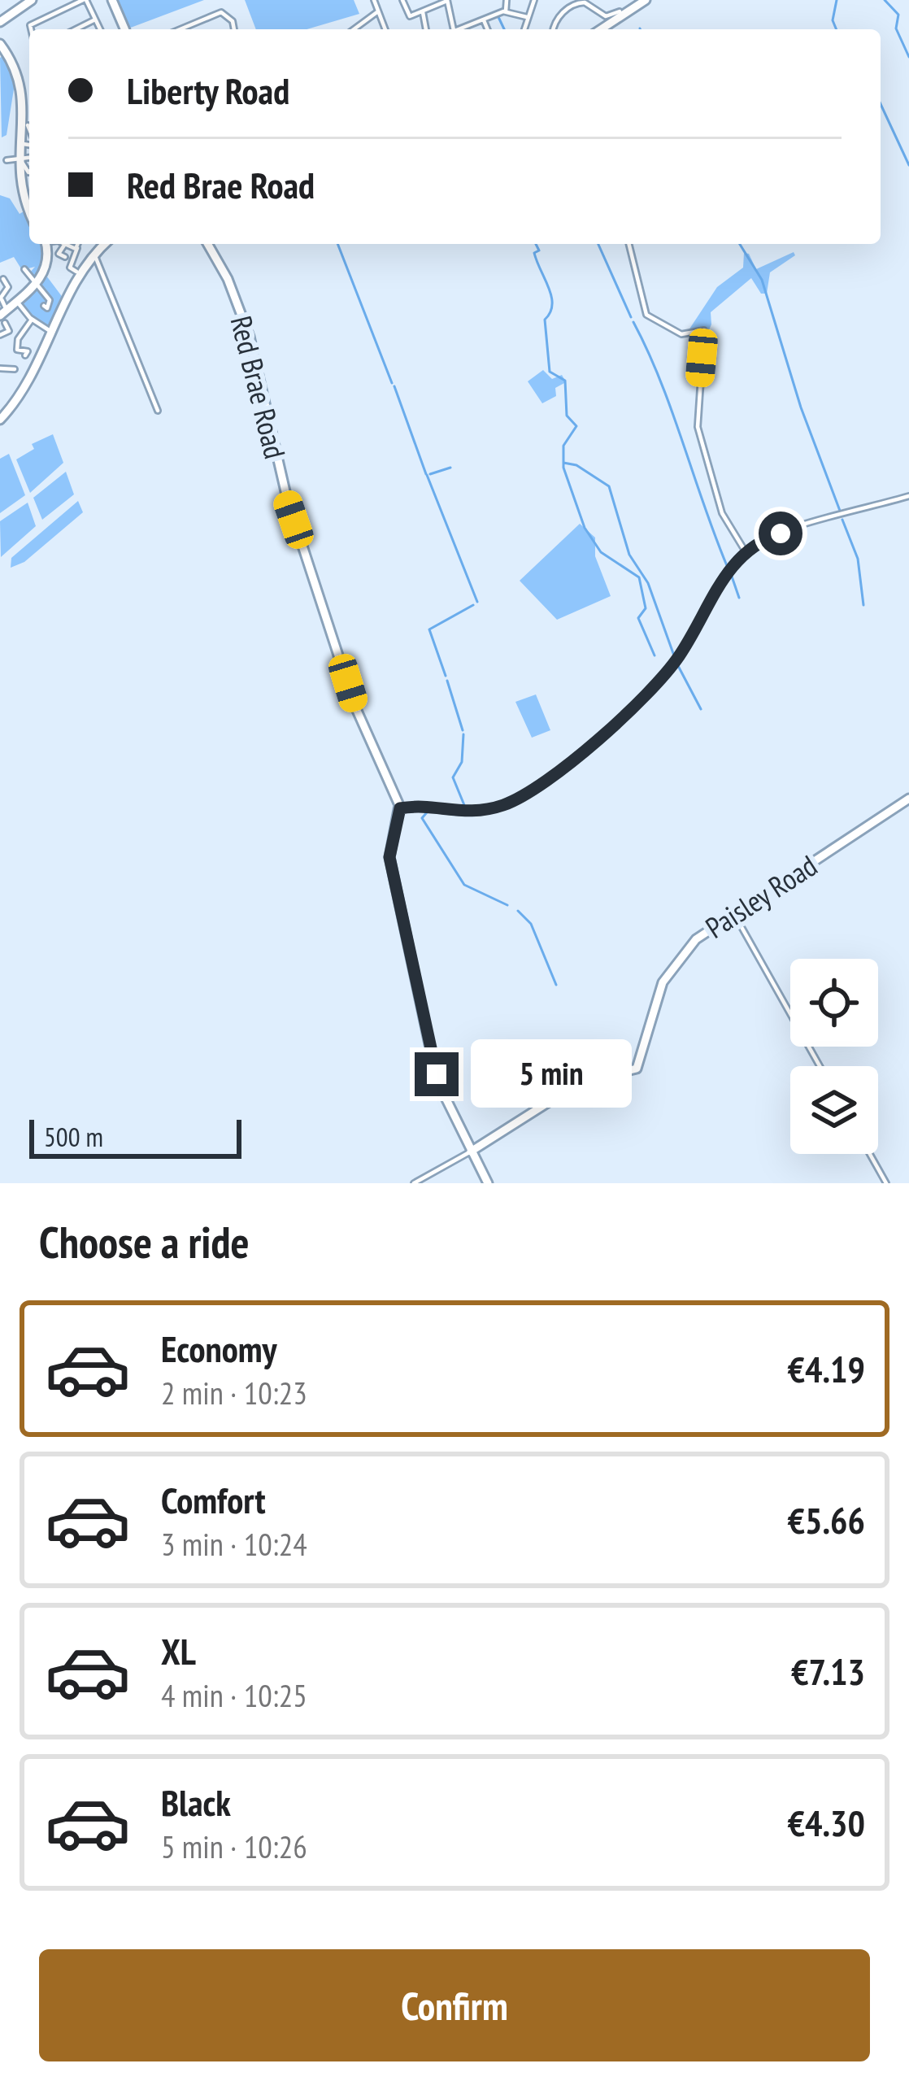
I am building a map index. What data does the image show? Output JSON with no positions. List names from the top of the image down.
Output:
{
  "streets": {
    "street": ["Red Brae Road", "Paisley Road"]
  },
  "scale_bar": "500 m",
  "page": {
    "banner": ["Liberty Road", "Red Brae Road"],
    "bubble": "5 min",
    "scale": "500 m",
    "heading": "Choose a ride",
    "list": [
      {
        "name": "Economy",
        "note": "2 min · 10:23",
        "value": "€4.19"
      },
      {
        "name": "Comfort",
        "note": "3 min · 10:24",
        "value": "€5.66"
      },
      {
        "name": "XL",
        "note": "4 min · 10:25",
        "value": "€7.13"
      },
      {
        "name": "Black",
        "note": "5 min · 10:26",
        "value": "€4.30"
      }
    ],
    "buttons": "Confirm"
  }
}
